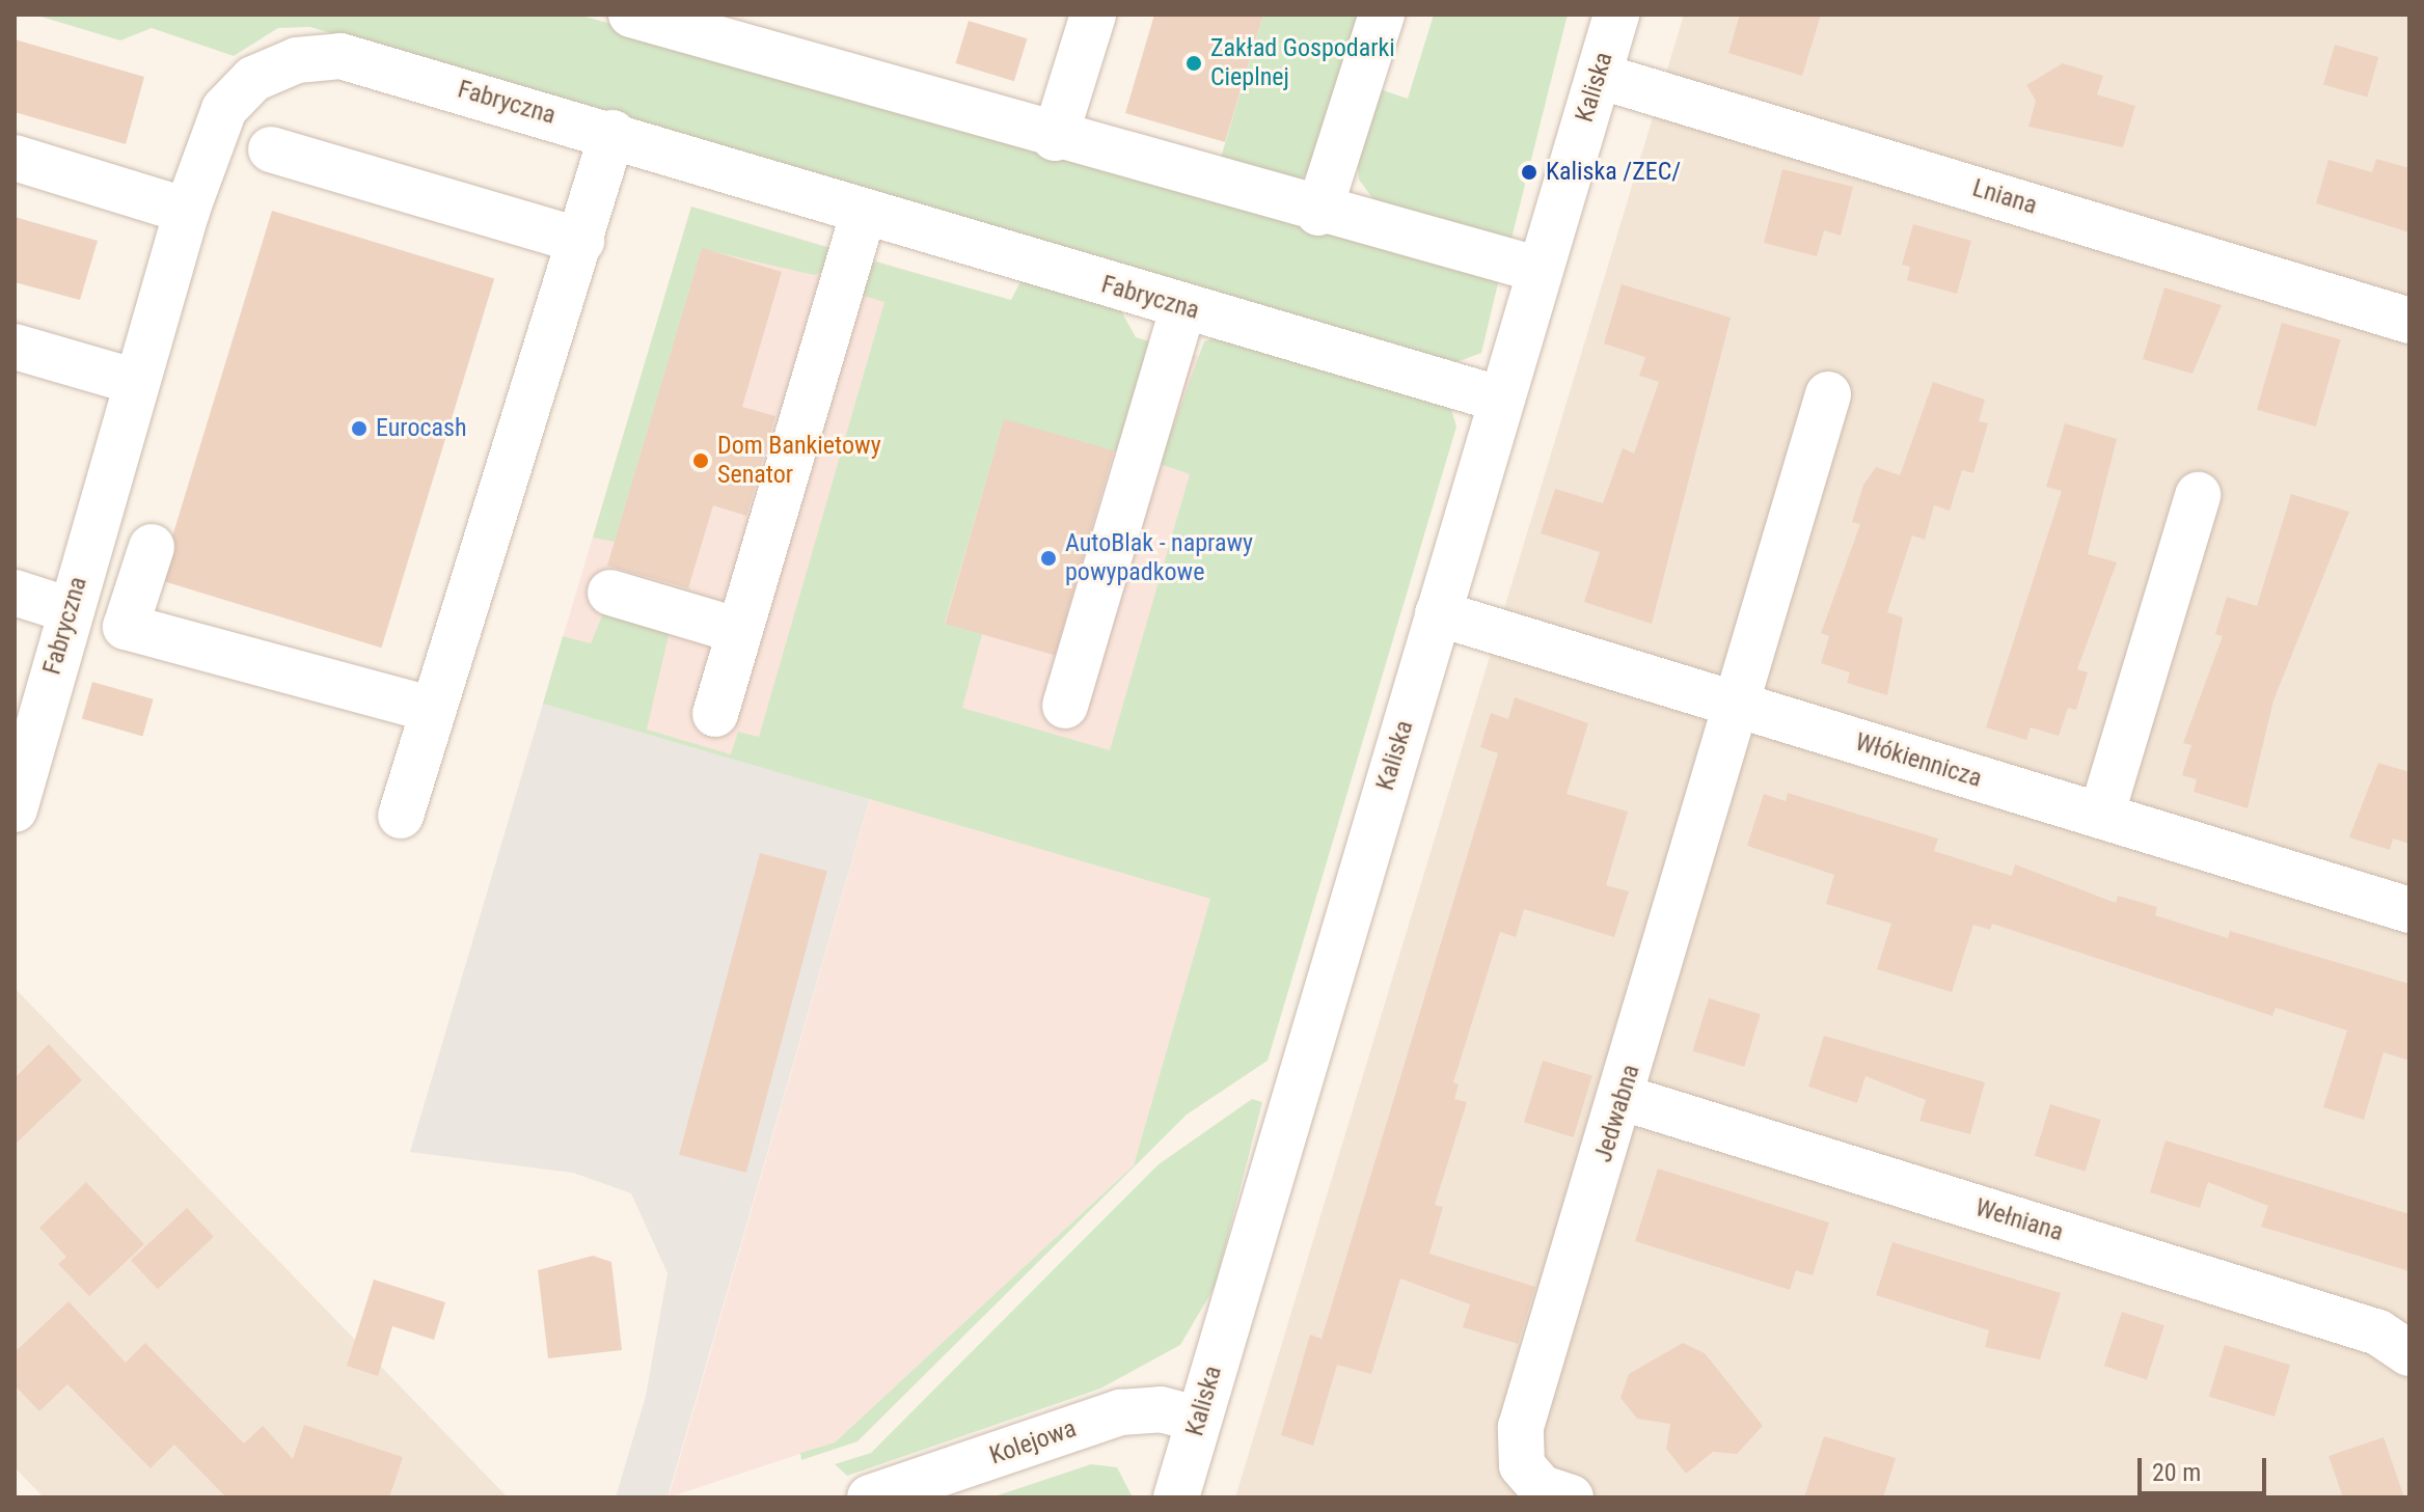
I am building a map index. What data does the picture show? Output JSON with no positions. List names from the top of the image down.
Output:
{
  "streets": {
    "street": [
      "Kaliska",
      "Fabryczna",
      "Lniana",
      "Włókiennicza",
      "Jedwabna",
      "Wełniana",
      "Kolejowa"
    ]
  },
  "crossings": [
    ["Kaliska", "Fabryczna"],
    ["Kaliska", "Lniana"],
    ["Kaliska", "Włókiennicza"],
    ["Kaliska", "Kolejowa"],
    ["Włókiennicza", "Jedwabna"],
    ["Jedwabna", "Wełniana"]
  ],
  "places": [
    "Zakład Gospodarki Cieplnej",
    "Kaliska /ZEC/",
    "Eurocash",
    "Dom Bankietowy Senator",
    "AutoBlak - naprawy powypadkowe"
  ],
  "scale_bar": "20 m"
}
